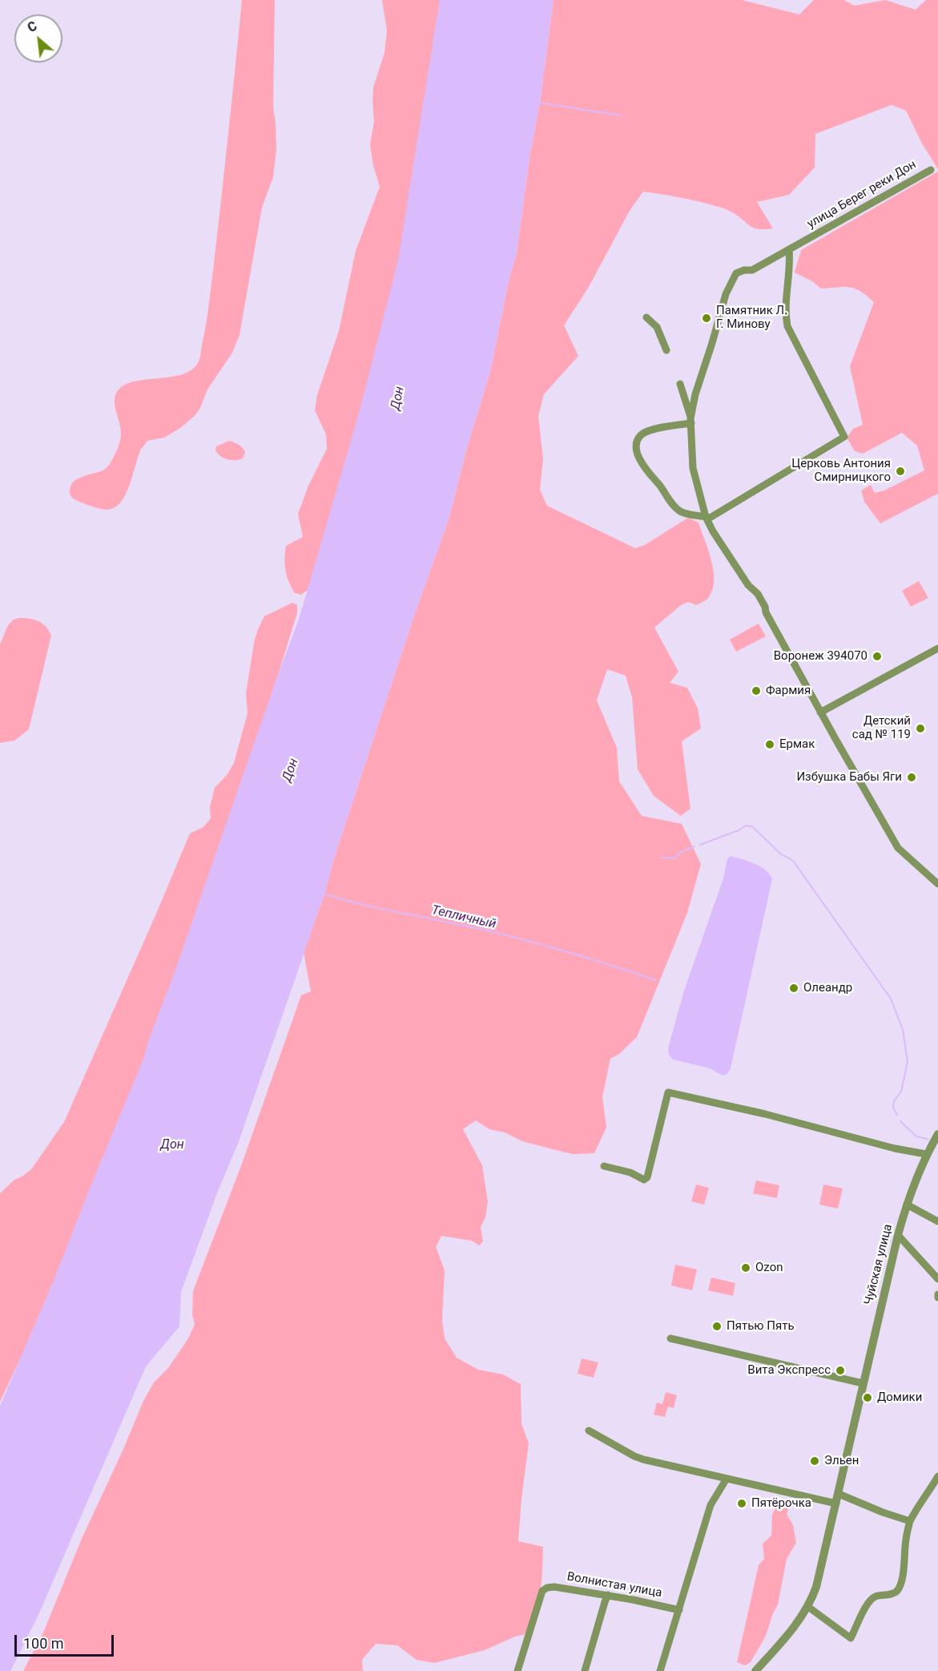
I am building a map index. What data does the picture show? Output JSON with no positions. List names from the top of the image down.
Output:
{
  "streets": {
    "street": ["улица Берег реки Дон", "Чуйская улица", "Волнистая улица"]
  },
  "water": ["Дон", "Тепличный"],
  "places": [
    "Памятник Л. Г. Минову",
    "Церковь Антония Смирницкого",
    "Воронеж 394070",
    "Фармия",
    "Детский сад № 119",
    "Ермак",
    "Избушка Бабы Яги",
    "Олеандр",
    "Ozon",
    "Пятью Пять",
    "Вита Экспресс",
    "Домики",
    "Эльен",
    "Пятёрочка"
  ],
  "scale_bar": "100 m",
  "north": "top left"
}
